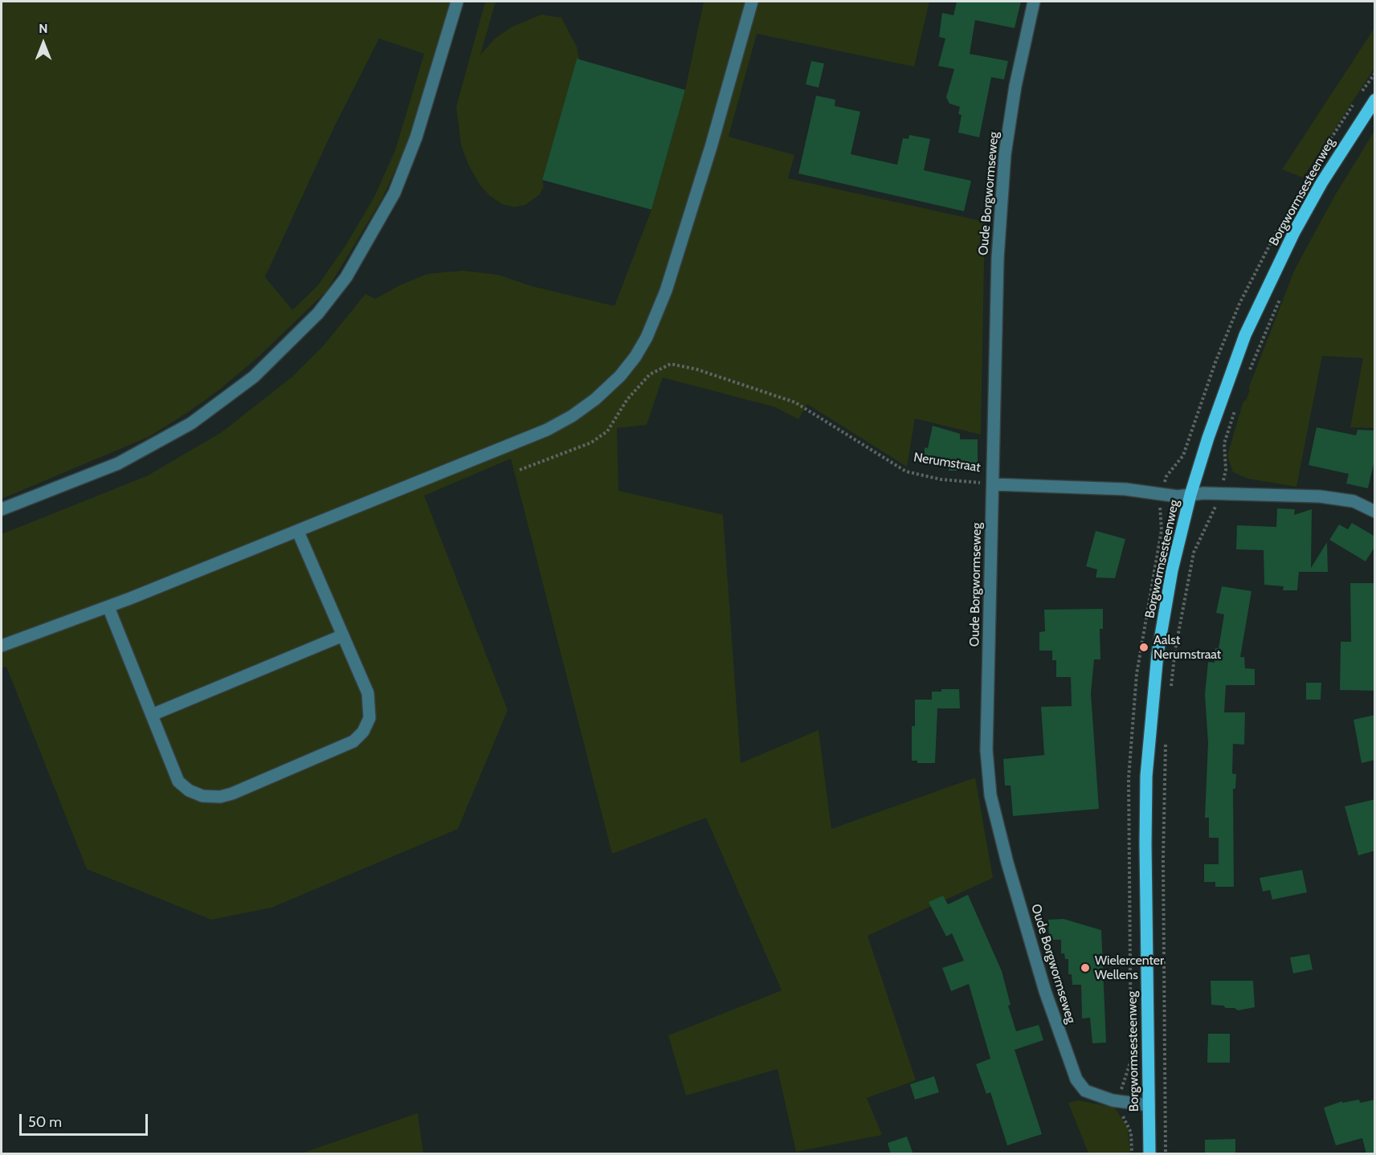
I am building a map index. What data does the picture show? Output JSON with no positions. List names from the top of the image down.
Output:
{
  "streets": {
    "main road": ["Borgwormsesteenweg"],
    "street": ["Oude Borgwormseweg", "Nerumstraat"]
  },
  "crossings": [
    ["Borgwormsesteenweg", "Oude Borgwormseweg"],
    ["Borgwormsesteenweg", "Nerumstraat"],
    ["Oude Borgwormseweg", "Nerumstraat"]
  ],
  "places": ["Aalst Nerumstraat", "Wielercenter Wellens"],
  "scale_bar": "50 m",
  "north": "top"
}
